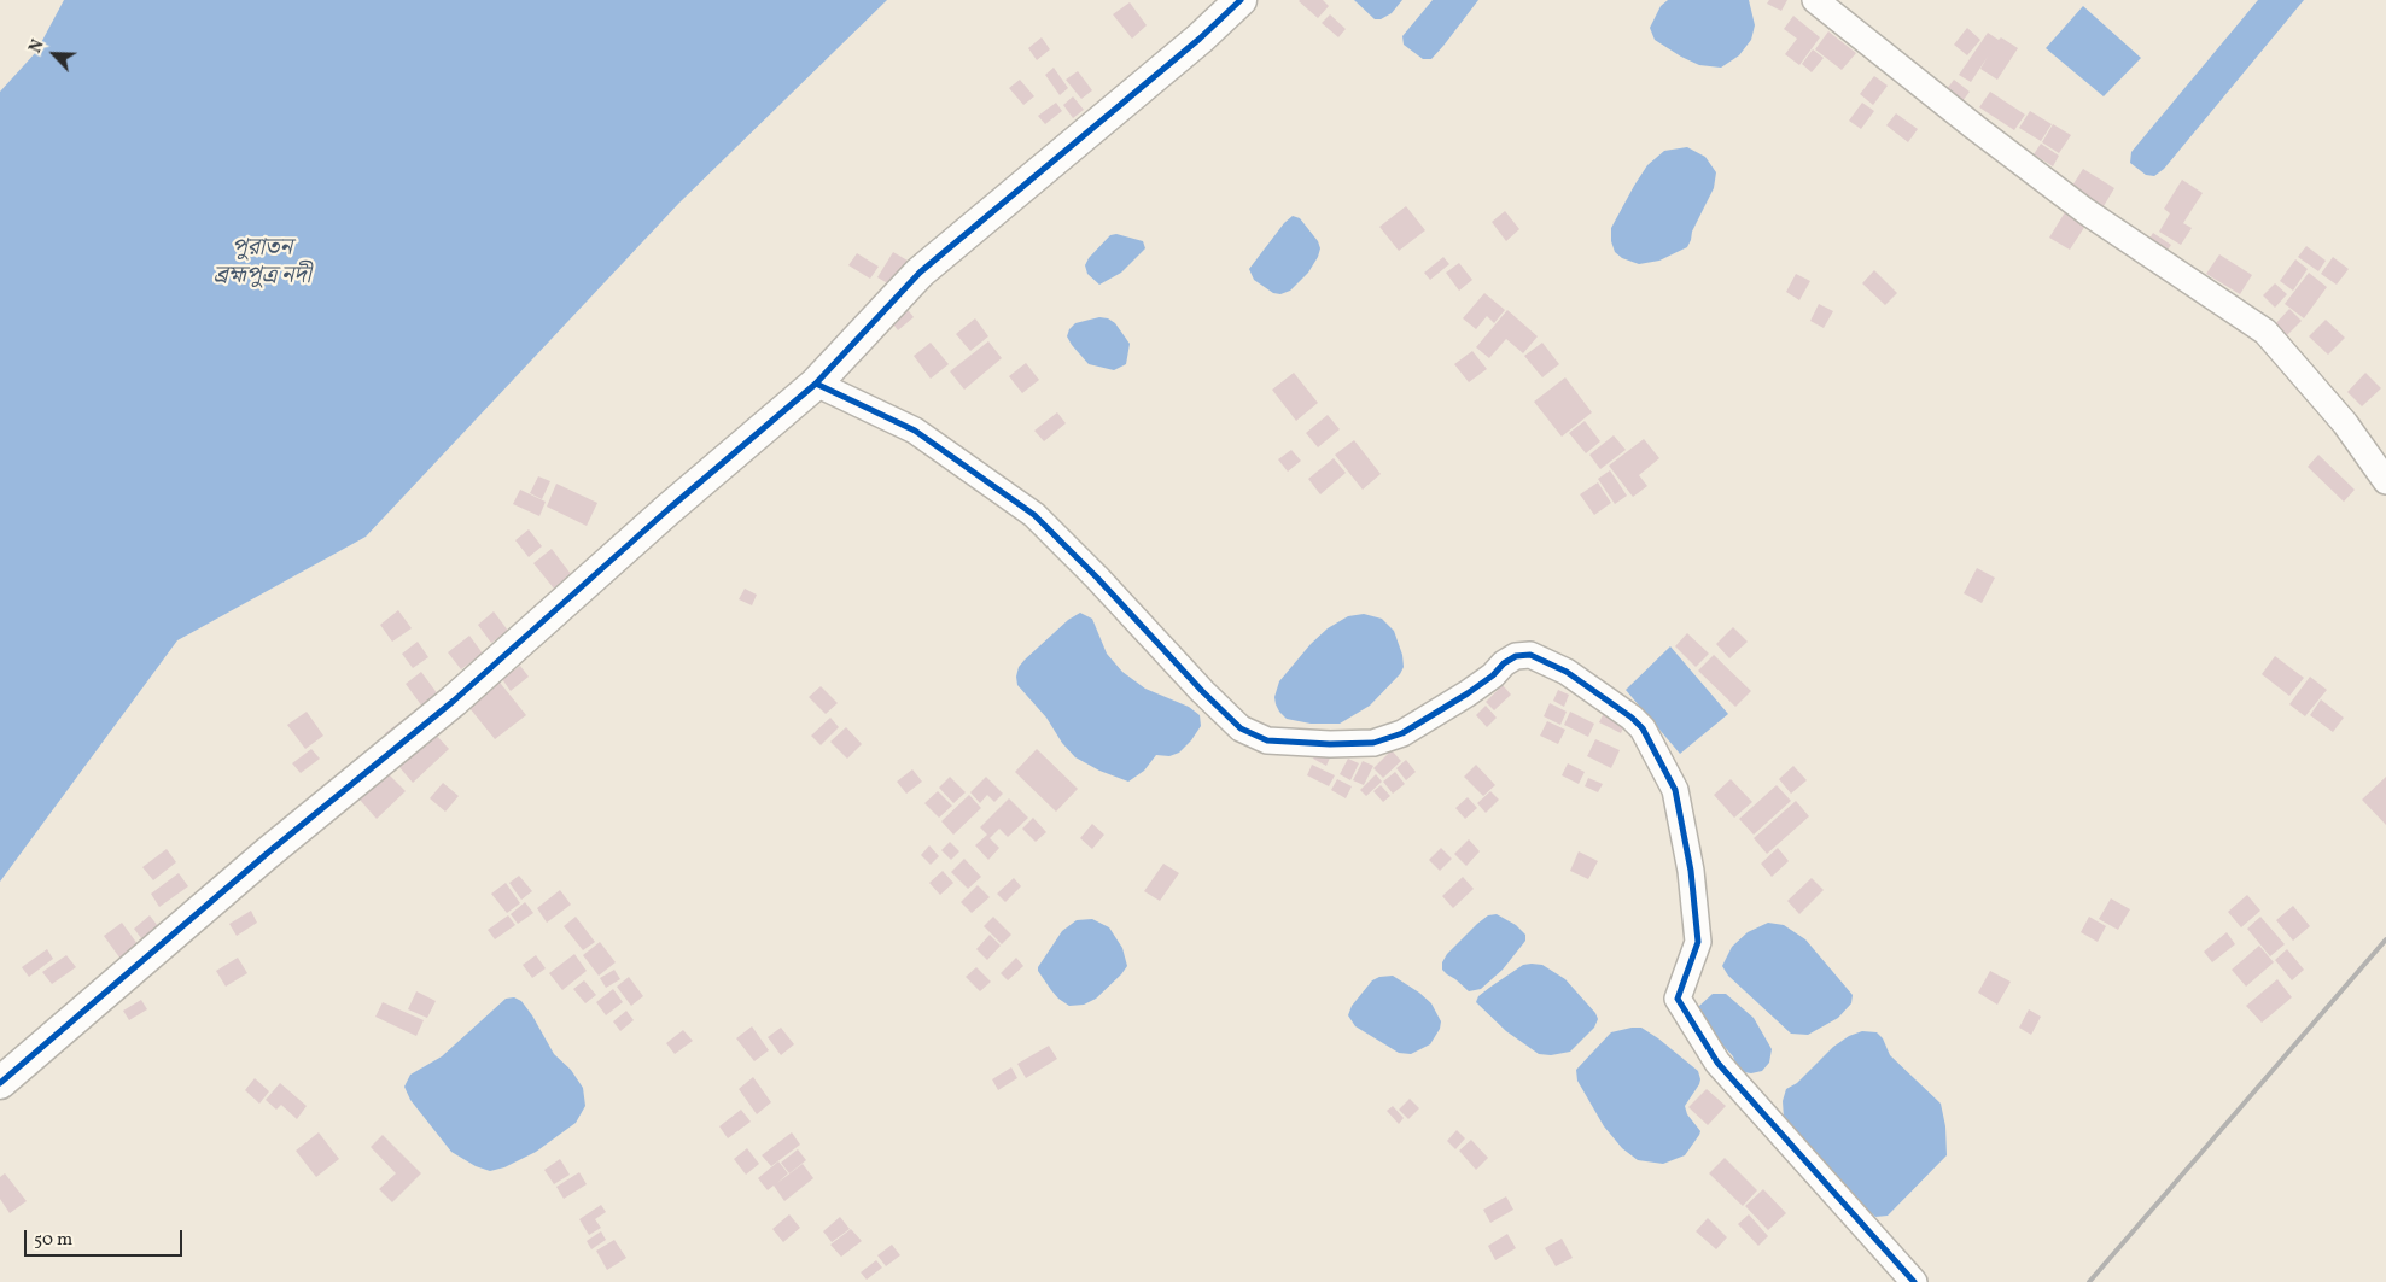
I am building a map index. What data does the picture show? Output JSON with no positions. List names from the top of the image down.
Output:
{
  "water": ["পুরাতন ব্রহ্মপুত্র নদী"],
  "scale_bar": "50 m",
  "north": "top left"
}
